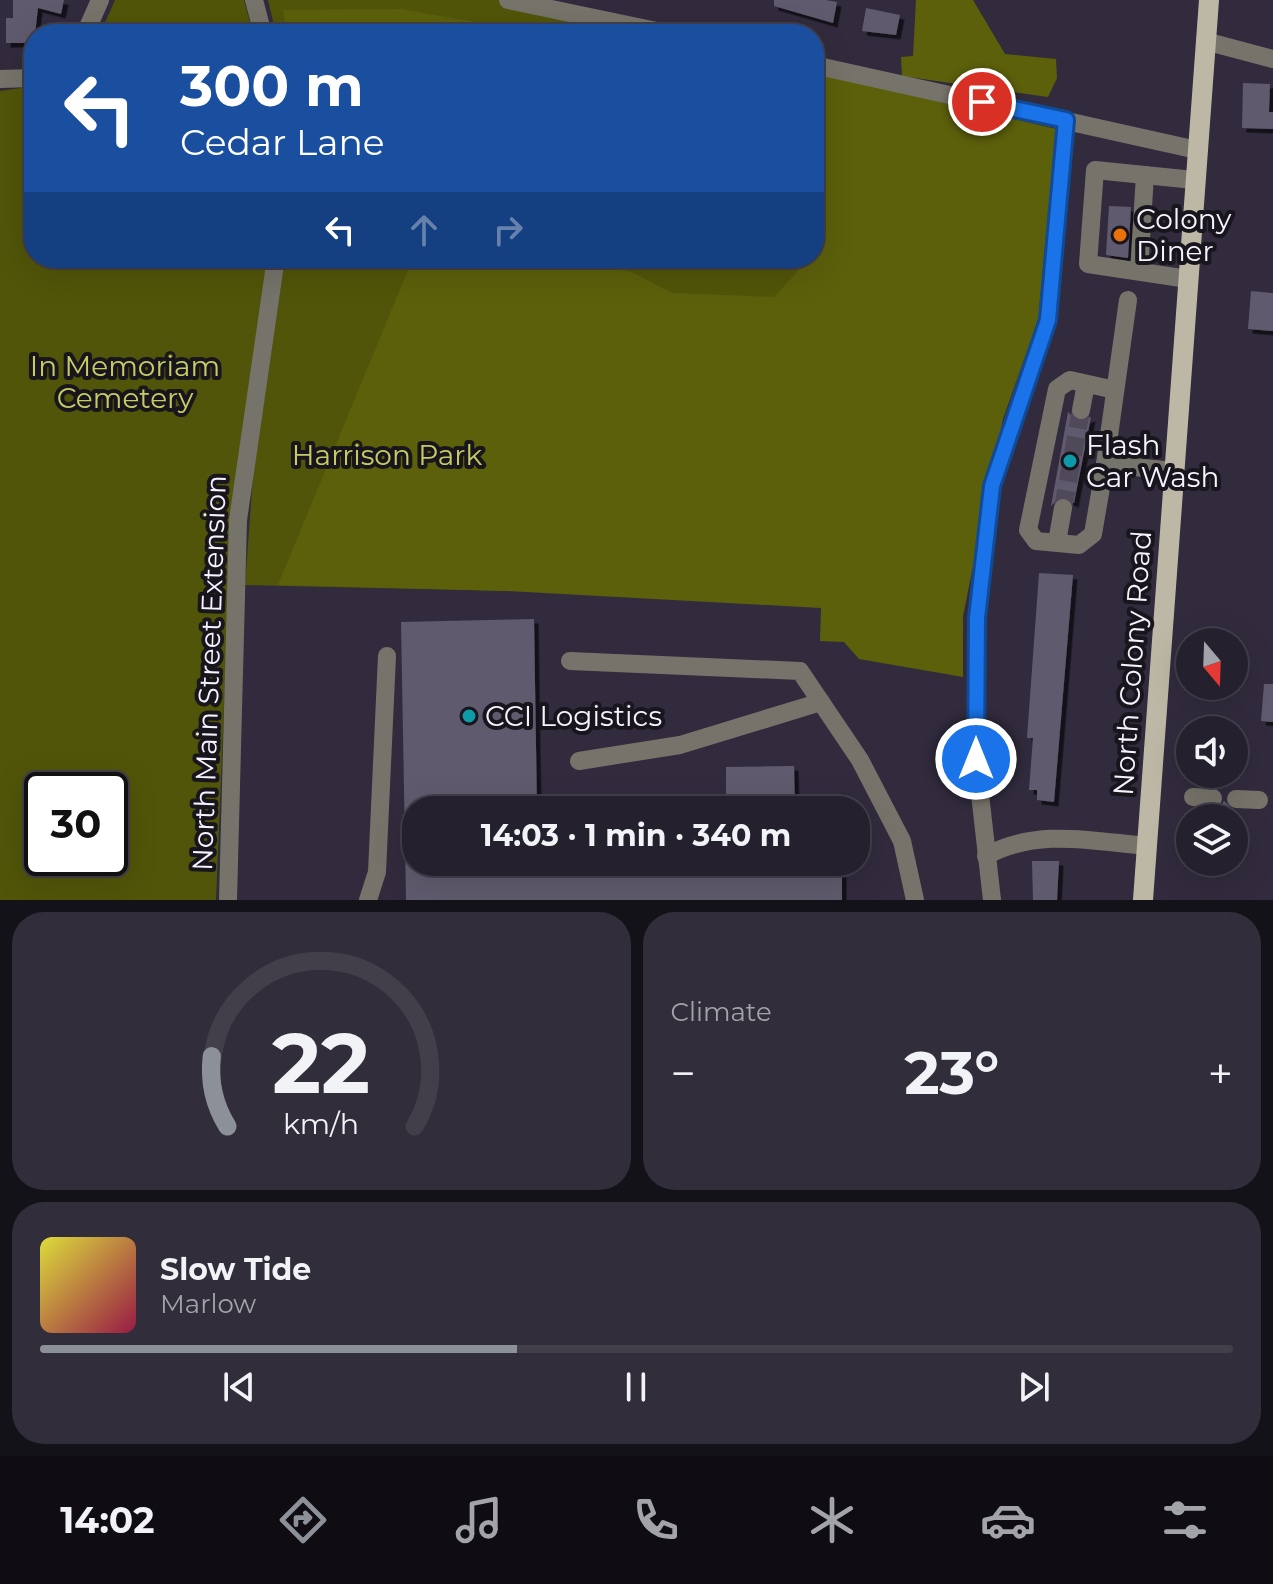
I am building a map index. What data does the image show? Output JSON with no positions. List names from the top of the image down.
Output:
{
  "streets": {
    "main road": ["North Colony Road"],
    "street": ["North Main Street Extension"]
  },
  "parks": ["In Memoriam Cemetery", "Harrison Park"],
  "places": ["Colony Diner", "Flash Car Wash", "CCI Logistics"],
  "north": "bottom",
  "page": {
    "turn": ["300 m", "Cedar Lane"],
    "limit": "30",
    "trip": "14:03 · 1 min · 340 m",
    "tile": "Climate",
    "heat": ["−", "23°", "+"],
    "song": ["Slow Tide", "Marlow"],
    "tabs": "14:02",
    "gauge": ["22", "km/h"]
  }
}
